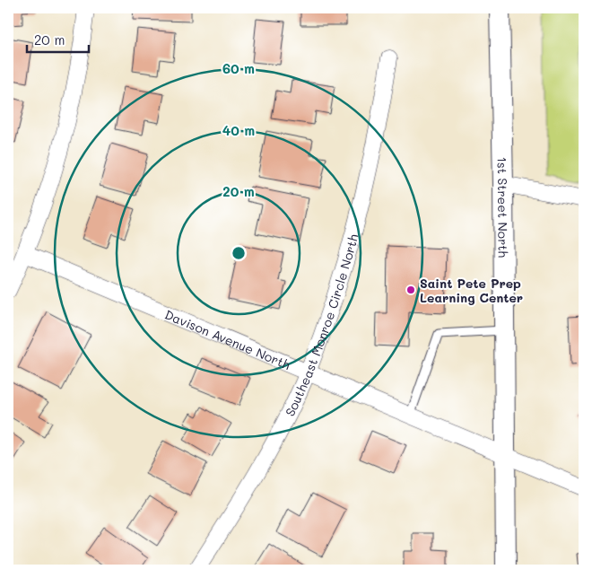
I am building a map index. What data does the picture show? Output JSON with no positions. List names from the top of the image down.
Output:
{
  "streets": {
    "street": ["1st Street North", "Southeast Monroe Circle North", "Davison Avenue North"]
  },
  "crossings": [
    ["1st Street North", "Davison Avenue North"],
    ["Southeast Monroe Circle North", "Davison Avenue North"]
  ],
  "places": ["Saint Pete Prep Learning Center"],
  "scale_bar": "20 m",
  "rings": ["60 m", "40 m", "20 m"]
}
